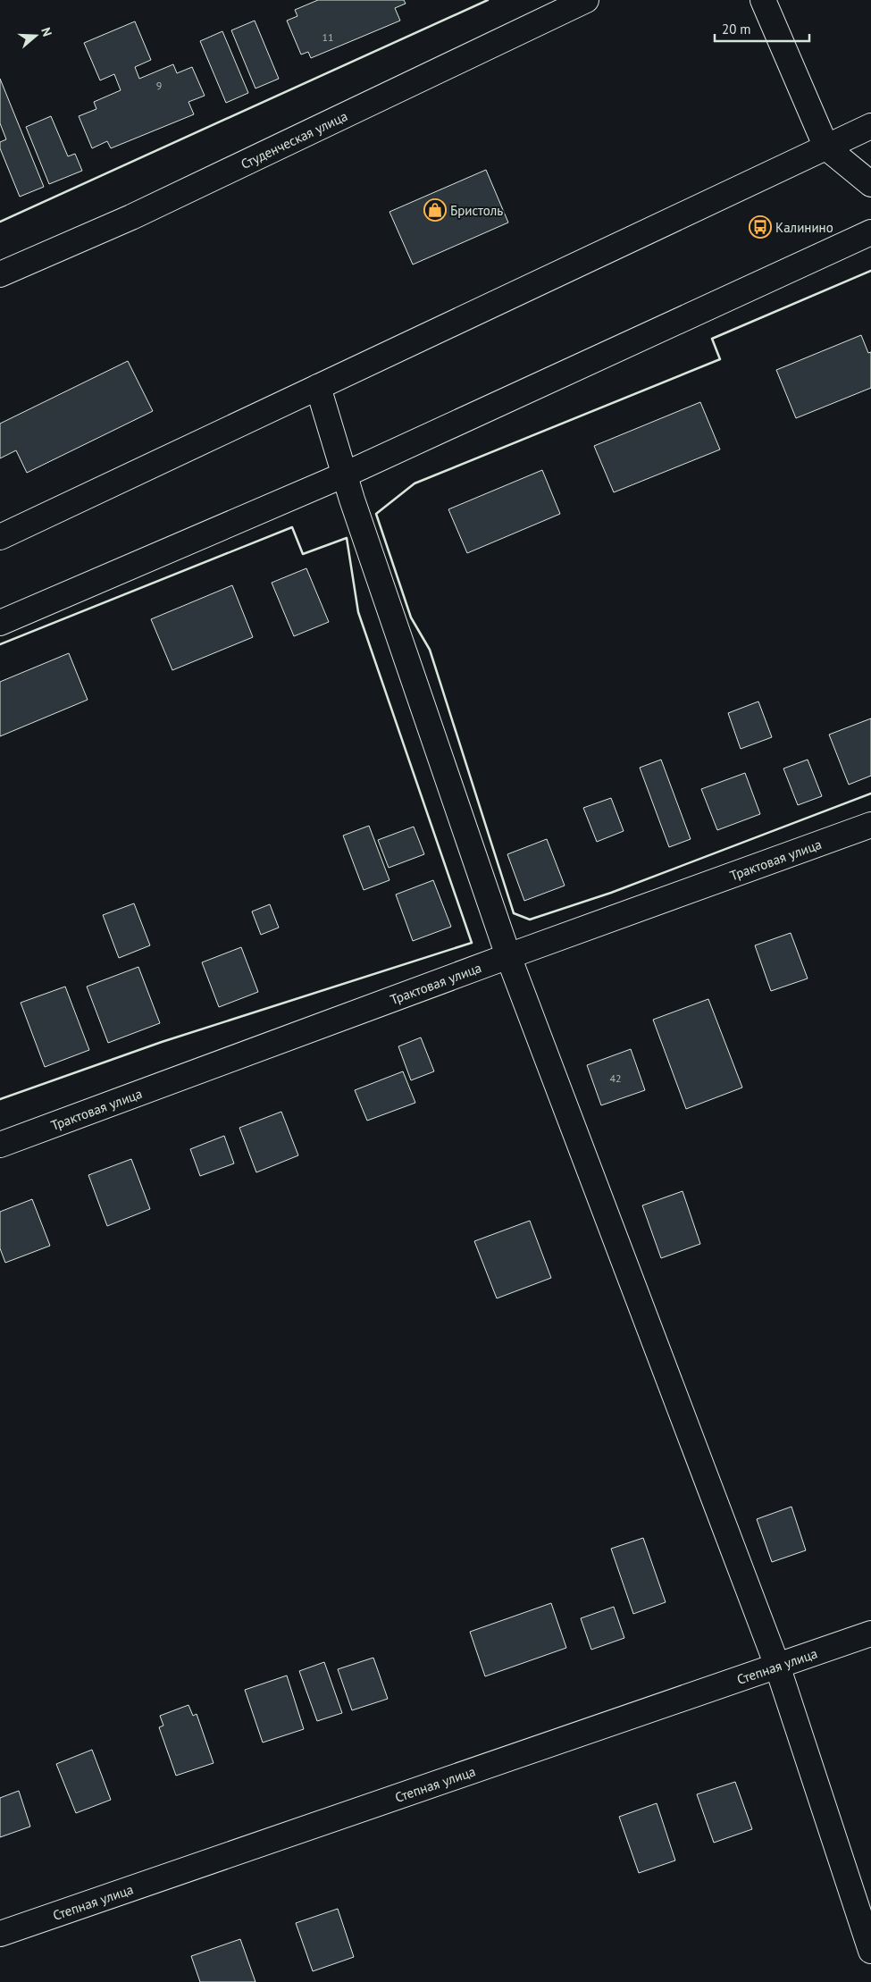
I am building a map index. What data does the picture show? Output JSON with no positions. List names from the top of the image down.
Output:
{
  "streets": {
    "street": ["Студенческая улица", "Трактовая улица", "Степная улица"]
  },
  "places": {
    "shop": ["Бристоль"],
    "bus stop": ["Калинино"]
  },
  "house_numbers": ["11", "9", "42"],
  "scale_bar": "20 m",
  "north": "right"
}
